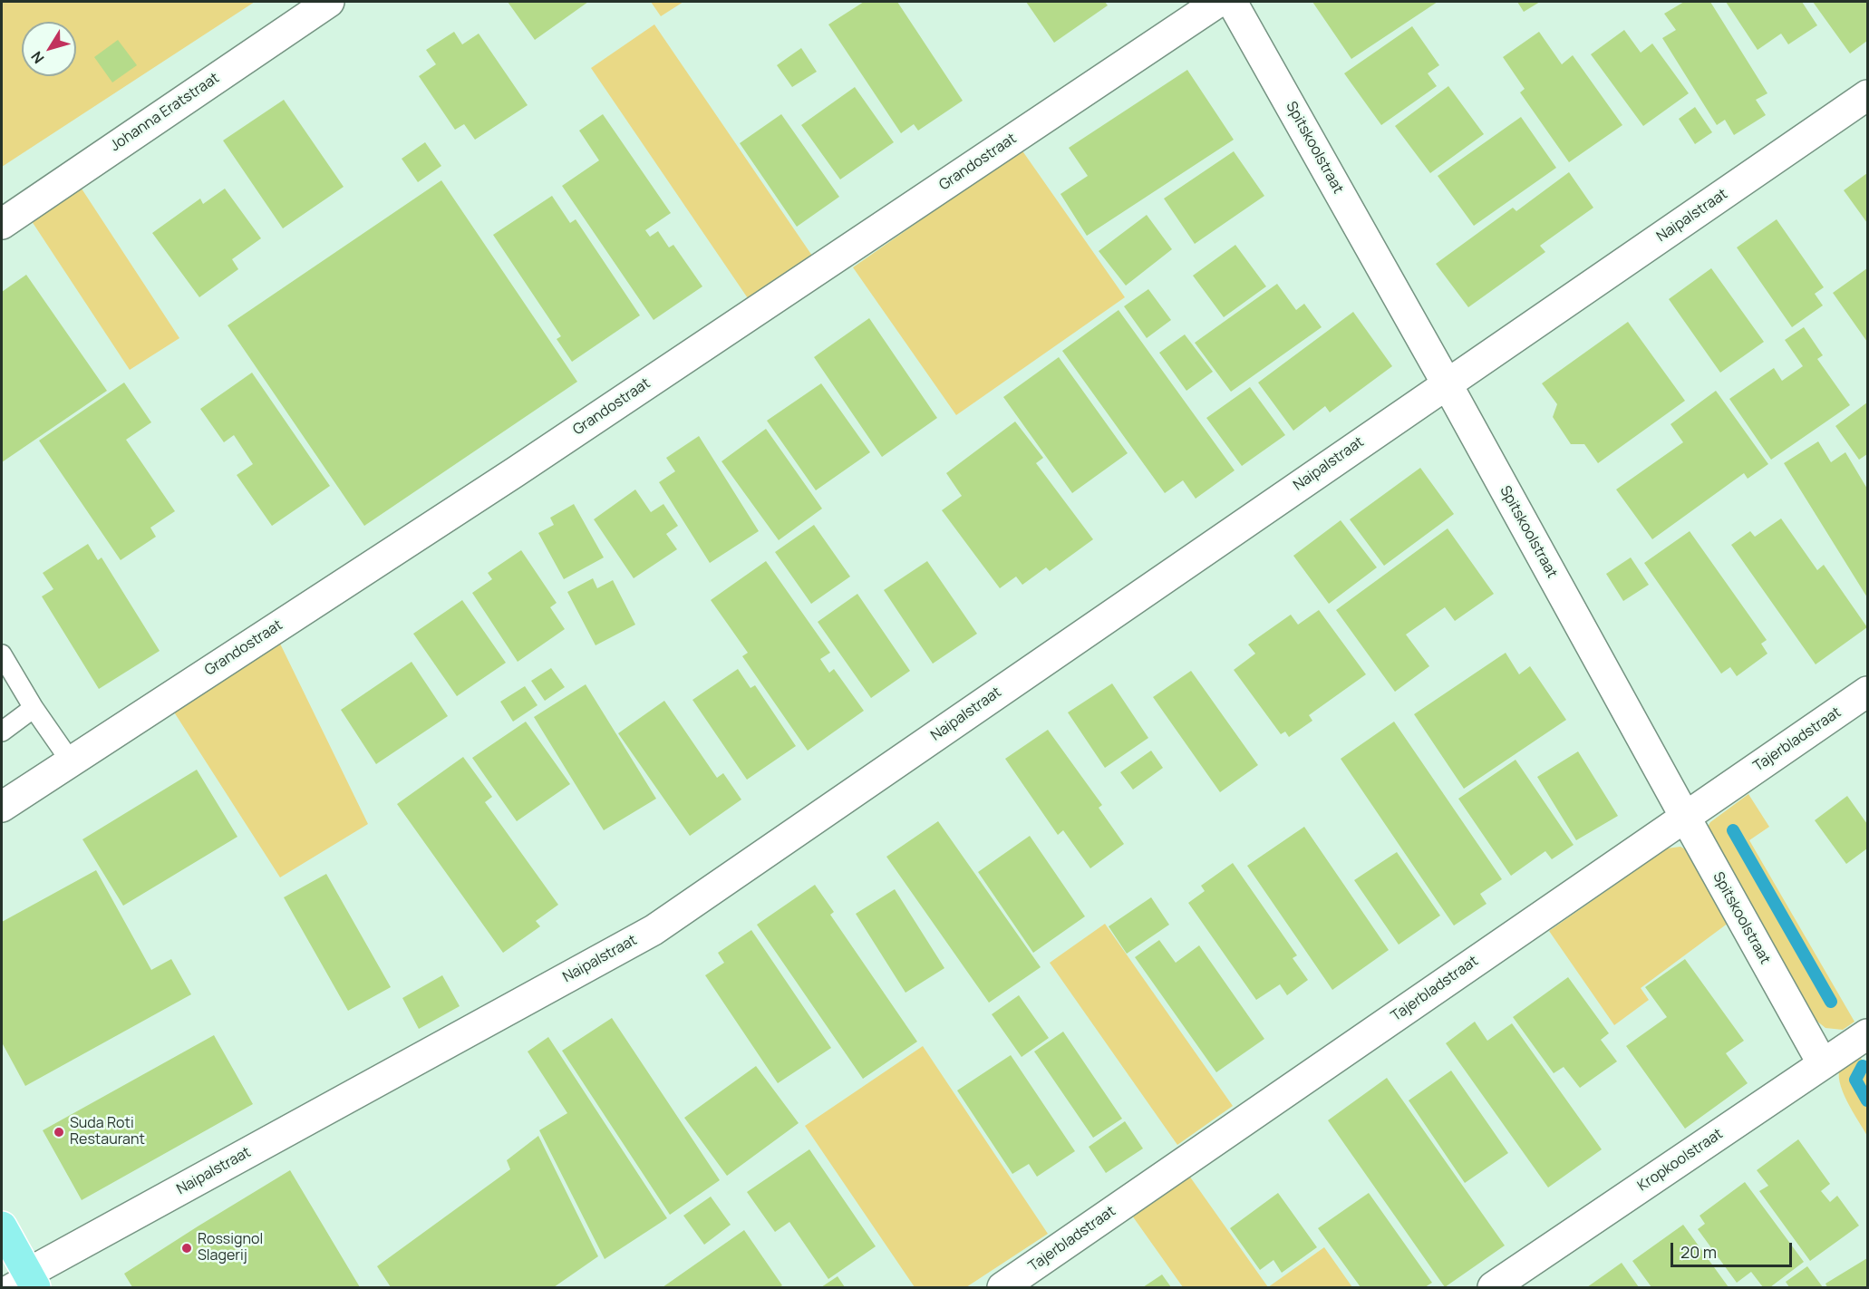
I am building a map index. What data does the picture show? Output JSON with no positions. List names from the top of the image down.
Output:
{
  "streets": {
    "street": [
      "Johanna Eratstraat",
      "Spitskoolstraat",
      "Grandostraat",
      "Naipalstraat",
      "Tajerbladstraat",
      "Kropkoolstraat"
    ]
  },
  "crossings": [
    ["Spitskoolstraat", "Naipalstraat"],
    ["Spitskoolstraat", "Tajerbladstraat"],
    ["Spitskoolstraat", "Kropkoolstraat"]
  ],
  "places": ["Suda Roti Restaurant", "Rossignol Slagerij"],
  "scale_bar": "20 m",
  "north": "bottom left"
}
